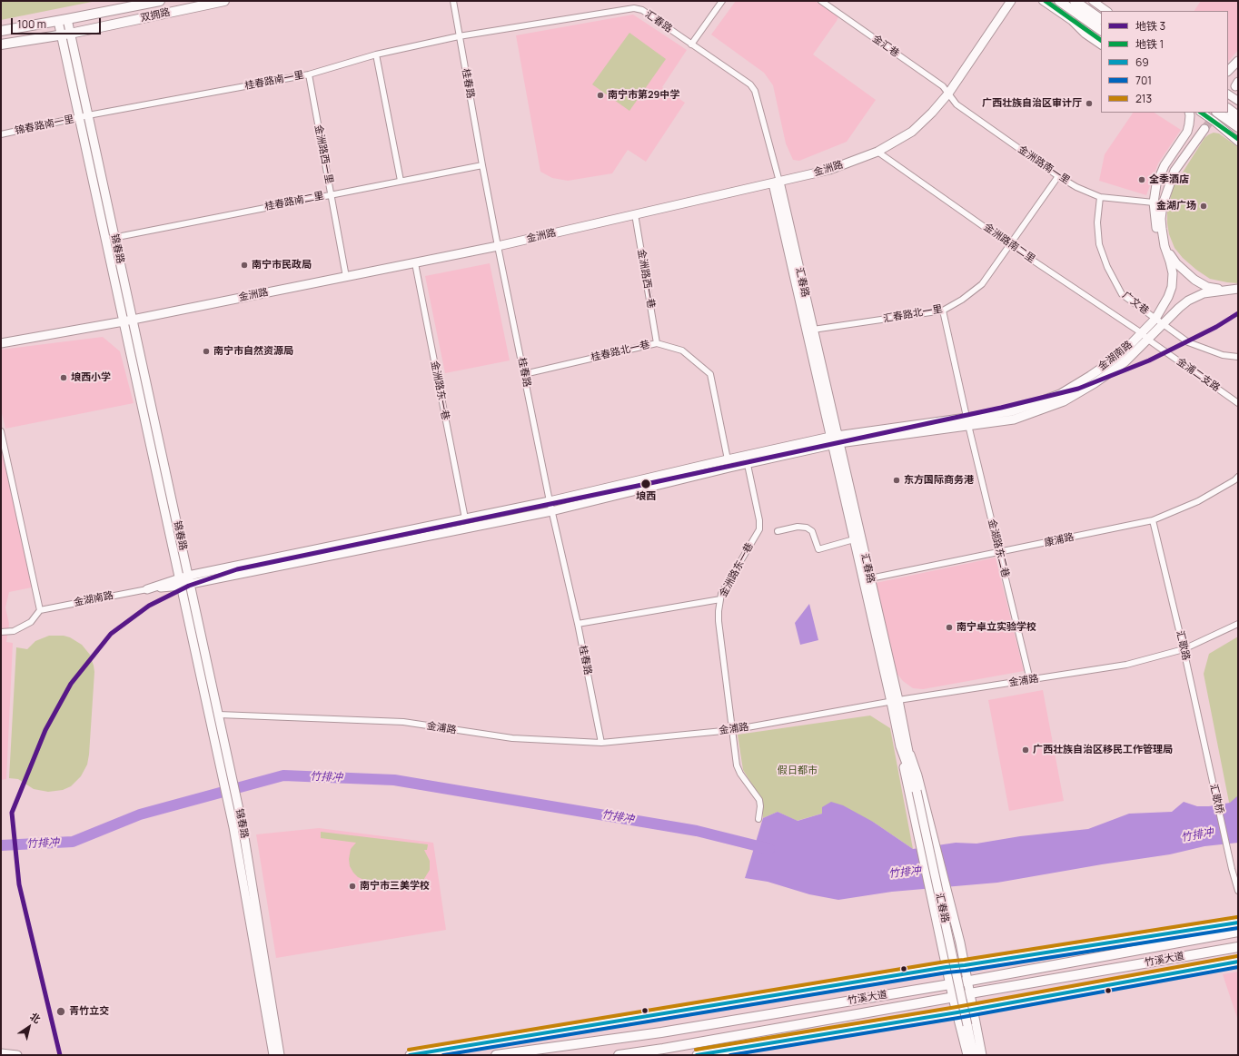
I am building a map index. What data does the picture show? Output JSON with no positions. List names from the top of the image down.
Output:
{
  "streets": {
    "main road": [
      "双拥路",
      "汇春路",
      "金洲路",
      "锦春路",
      "金湖南路",
      "竹溪大道"
    ],
    "street": [
      "金汇巷",
      "桂春路南一里",
      "桂春路",
      "锦春路南一里",
      "金洲路西一里",
      "金洲路南一里",
      "桂春路南二里",
      "金洲路南二里",
      "金洲路西一巷",
      "广文巷",
      "汇春路北一里",
      "桂春路北一巷",
      "金浦二支路",
      "金洲路东一巷",
      "康浦路",
      "金湖路东二巷",
      "汇歌路",
      "金浦路",
      "汇歌桥"
    ]
  },
  "crossings": [
    ["双拥路", "锦春路"],
    ["汇春路", "桂春路南一里"],
    ["汇春路", "桂春路"],
    ["汇春路", "金洲路"],
    ["汇春路", "汇春路北一里"],
    ["汇春路", "金湖南路"],
    ["汇春路", "康浦路"],
    ["汇春路", "金浦路"],
    ["金汇巷", "金洲路南一里"],
    ["金汇巷", "金洲路"],
    ["桂春路南一里", "桂春路"],
    ["桂春路南一里", "锦春路南一里"],
    ["桂春路南一里", "金洲路西一里"],
    ["桂春路南一里", "锦春路"],
    ["桂春路", "金洲路"],
    ["桂春路", "桂春路南二里"],
    ["桂春路", "桂春路北一巷"],
    ["桂春路", "金湖南路"],
    ["桂春路", "金浦路"],
    ["锦春路南一里", "锦春路"],
    ["金洲路西一里", "金洲路"],
    ["金洲路西一里", "桂春路南二里"],
    ["金洲路南一里", "金洲路"],
    ["金洲路南一里", "广文巷"],
    ["金洲路南一里", "汇春路北一里"],
    ["金洲路", "金洲路南二里"],
    ["金洲路", "锦春路"],
    ["金洲路", "金洲路西一巷"],
    ["金洲路", "金洲路东一巷"],
    ["桂春路南二里", "锦春路"],
    ["金洲路南二里", "汇春路北一里"],
    ["金洲路南二里", "金湖南路"],
    ["金洲路南二里", "金浦二支路"],
    ["锦春路", "金湖南路"],
    ["锦春路", "金浦路"],
    ["金洲路西一巷", "桂春路北一巷"],
    ["广文巷", "金湖南路"],
    ["汇春路北一里", "金湖路东二巷"],
    ["桂春路北一巷", "金湖南路"],
    ["金湖南路", "金浦二支路"],
    ["金湖南路", "金洲路东一巷"],
    ["金湖南路", "金湖路东二巷"],
    ["金洲路东一巷", "金浦路"],
    ["康浦路", "金湖路东二巷"],
    ["康浦路", "汇歌路"],
    ["金湖路东二巷", "金浦路"],
    ["汇歌路", "金浦路"],
    ["汇歌路", "汇歌桥"]
  ],
  "water": ["竹排冲"],
  "parks": ["假日都市"],
  "places": [
    "南宁市第29中学",
    "广西壮族自治区审计厅",
    "全季酒店",
    "金湖广场",
    "南宁市民政局",
    "南宁市自然资源局",
    "埌西小学",
    "东方国际商务港",
    "埌西",
    "南宁卓立实验学校",
    "广西壮族自治区移民工作管理局",
    "南宁市三美学校",
    "青竹立交"
  ],
  "lines": [
    "metro line 1",
    "metro line 3",
    "transit line 213",
    "transit line 69",
    "transit line 701"
  ],
  "legend": [
    "地铁 3",
    "地铁 1",
    "69",
    "701",
    "213"
  ],
  "scale_bar": "100 m",
  "north": "top right"
}
